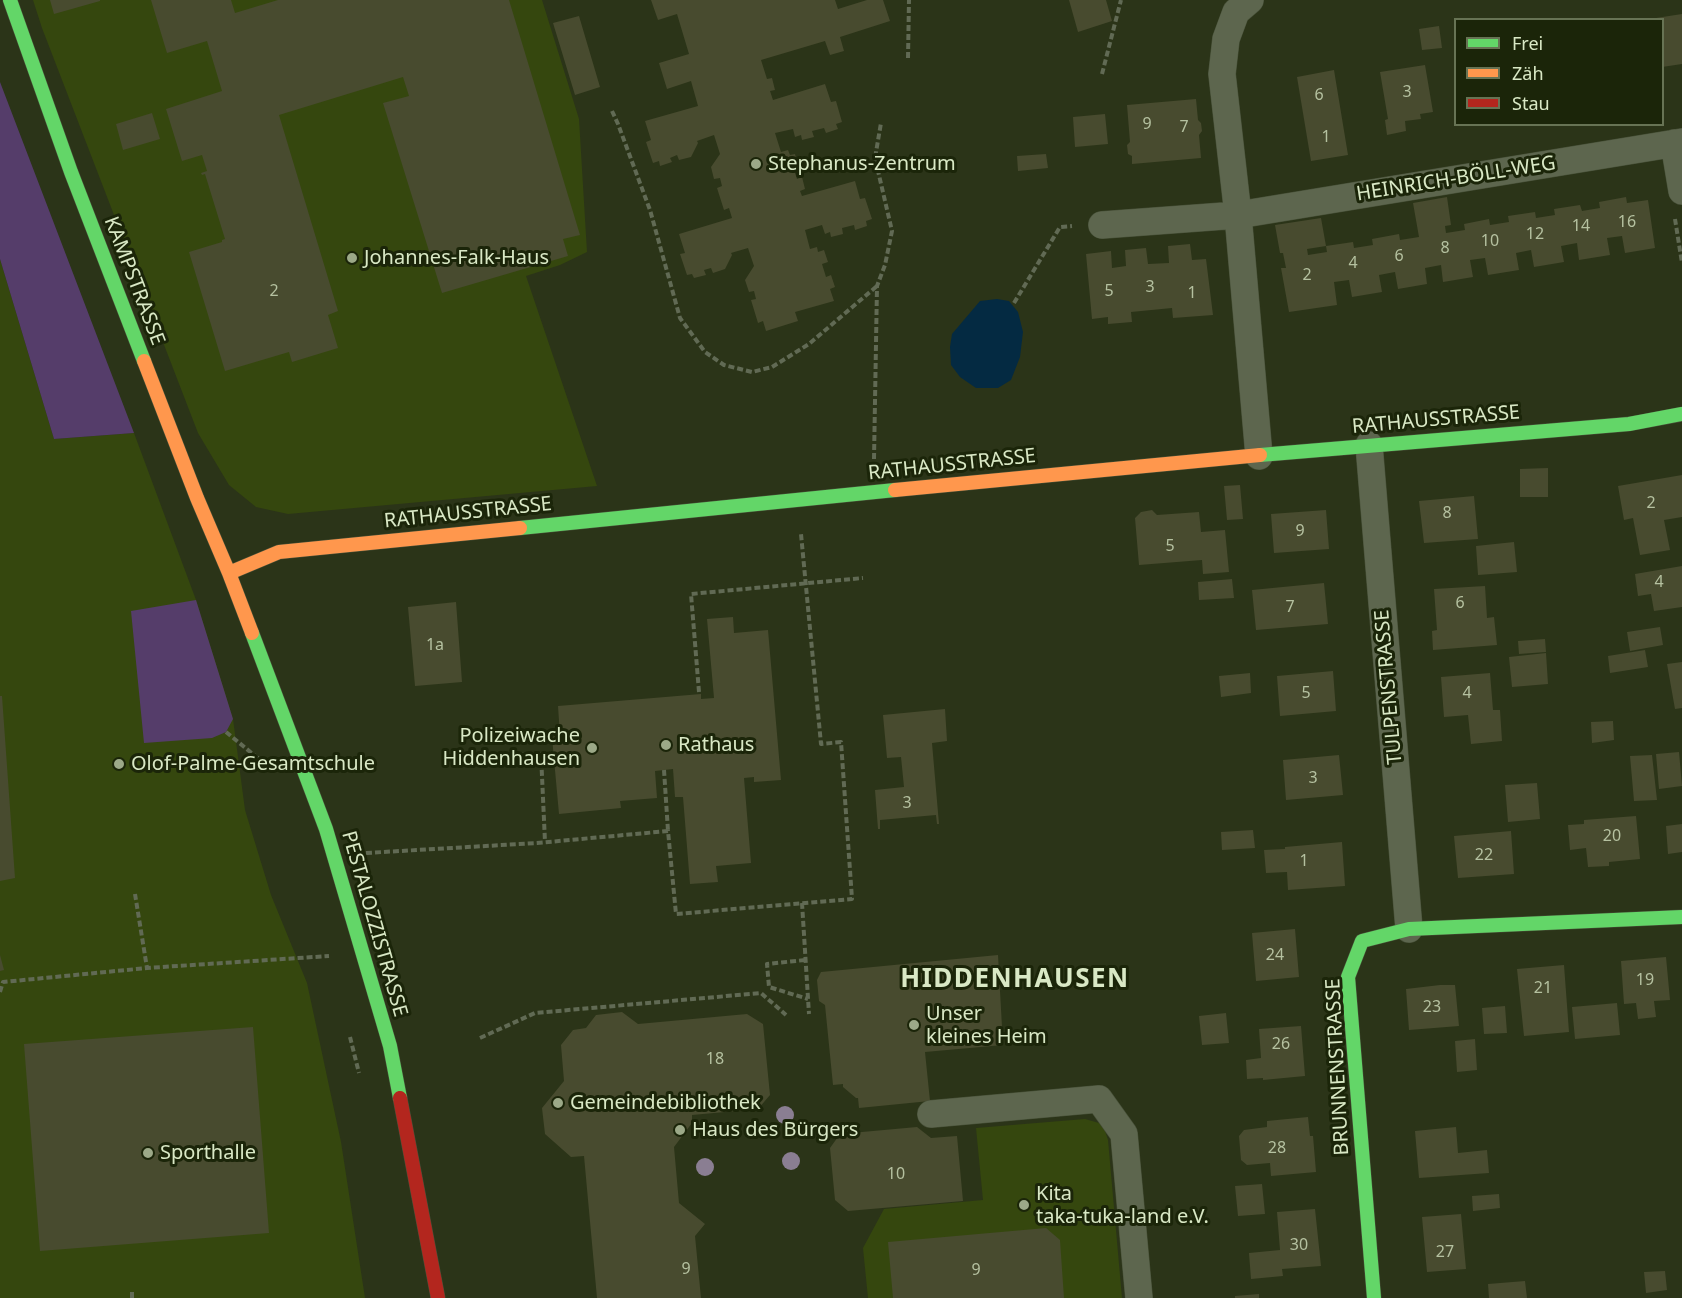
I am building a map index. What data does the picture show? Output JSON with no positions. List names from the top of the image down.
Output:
{
  "streets": {
    "street": [
      "HEINRICH-BÖLL-WEG",
      "KAMPSTRASSE",
      "RATHAUSSTRASSE",
      "TULPENSTRASSE",
      "PESTALOZZISTRASSE",
      "BRUNNENSTRASSE"
    ]
  },
  "crossings": [
    ["KAMPSTRASSE", "RATHAUSSTRASSE"],
    ["KAMPSTRASSE", "PESTALOZZISTRASSE"],
    ["RATHAUSSTRASSE", "TULPENSTRASSE"],
    ["RATHAUSSTRASSE", "PESTALOZZISTRASSE"],
    ["TULPENSTRASSE", "BRUNNENSTRASSE"]
  ],
  "districts": ["HIDDENHAUSEN"],
  "places": [
    "Stephanus-Zentrum",
    "Johannes-Falk-Haus",
    "Rathaus",
    "Polizeiwache Hiddenhausen",
    "Olof-Palme-Gesamtschule",
    "Unser kleines Heim",
    "Gemeindebibliothek",
    "Haus des Bürgers",
    "Sporthalle",
    "Kita taka-tuka-land e.V."
  ],
  "house_numbers": [
    "3",
    "6",
    "9",
    "7",
    "1",
    "16",
    "14",
    "12",
    "10",
    "8",
    "6",
    "4",
    "2",
    "3",
    "2",
    "5",
    "1",
    "2",
    "8",
    "9",
    "5",
    "4",
    "6",
    "7",
    "1a",
    "5",
    "4",
    "3",
    "3",
    "20",
    "22",
    "1",
    "24",
    "19",
    "21",
    "23",
    "26",
    "18",
    "28",
    "10",
    "30",
    "27",
    "9",
    "9"
  ],
  "legend": ["Frei", "Zäh", "Stau"]
}
